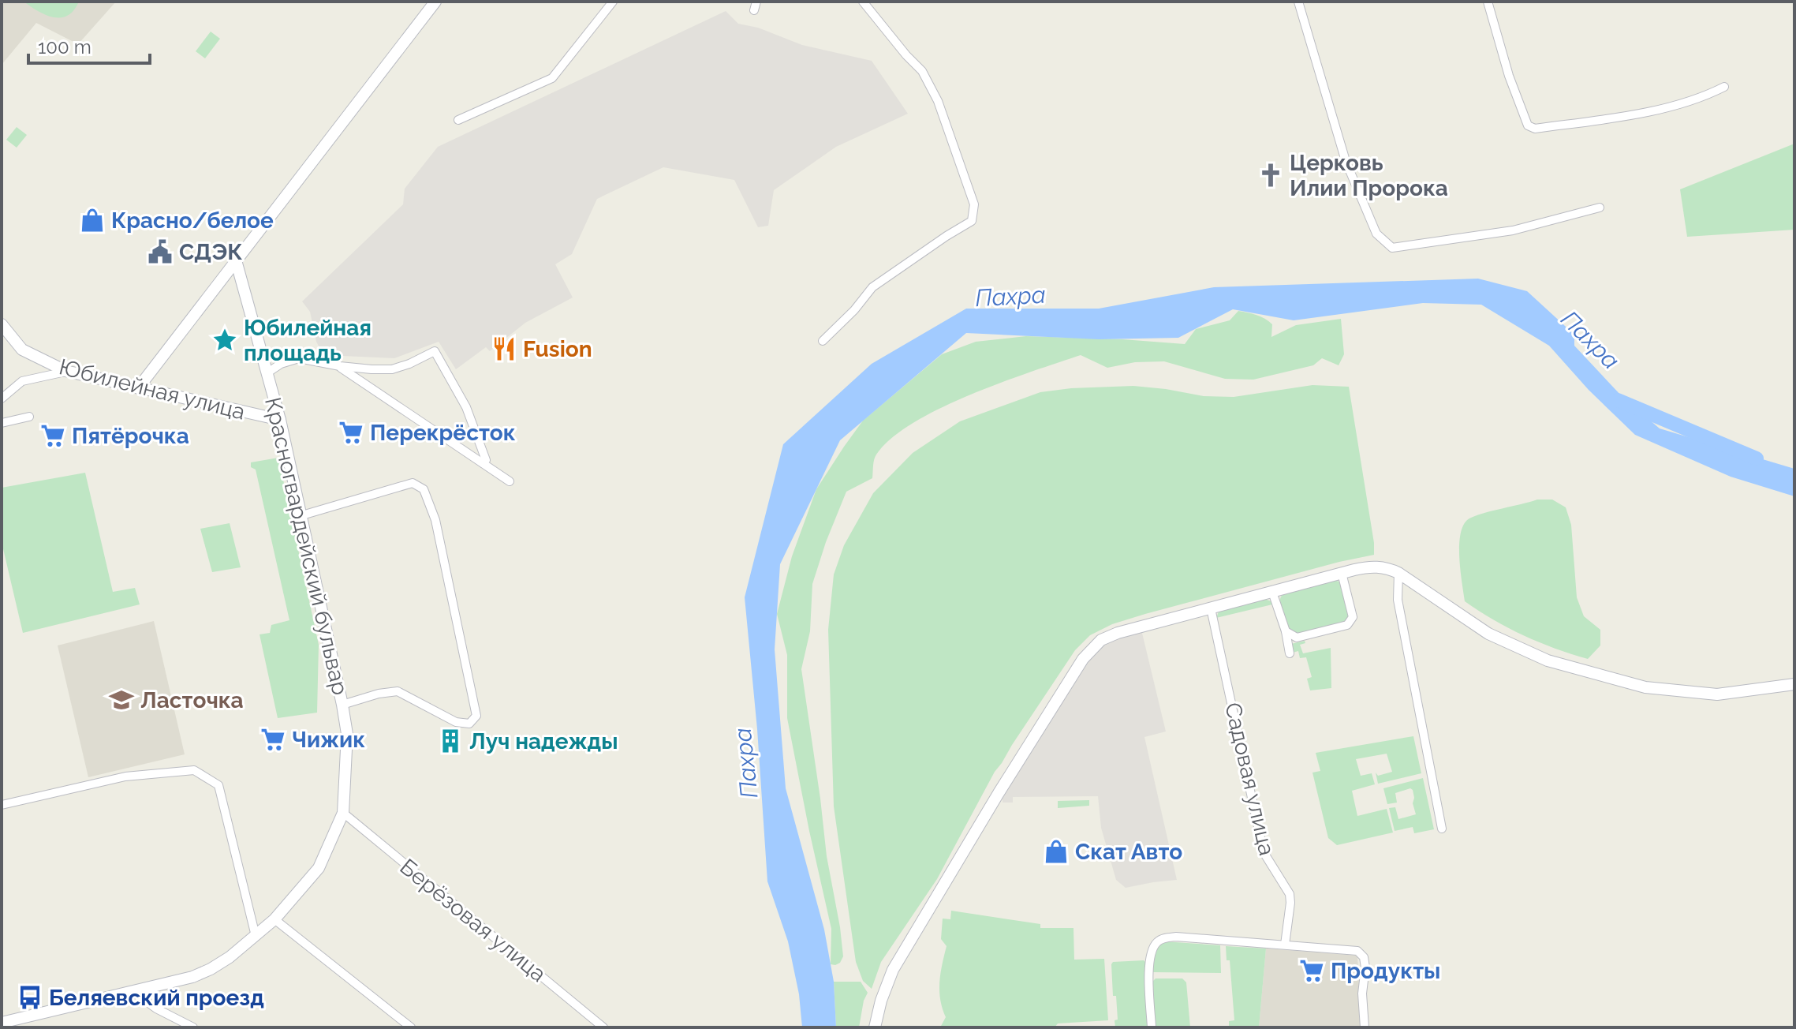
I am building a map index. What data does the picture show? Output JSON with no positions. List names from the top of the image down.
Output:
{
  "streets": {
    "street": [
      "Юбилейная улица",
      "Красногвардейский бульвар",
      "Садовая улица",
      "Берёзовая улица"
    ]
  },
  "crossings": [
    ["Юбилейная улица", "Красногвардейский бульвар"],
    ["Красногвардейский бульвар", "Берёзовая улица"]
  ],
  "water": ["Пахра"],
  "places": {
    "church": ["Церковь Илии Пророка"],
    "shop": ["Красно/белое", "Скат Авто"],
    "public building": ["СДЭК"],
    "place": ["Юбилейная площадь"],
    "restaurant": ["Fusion"],
    "supermarket": [
      "Перекрёсток",
      "Пятёрочка",
      "Чижик",
      "Продукты"
    ],
    "school or university": ["Ласточка"],
    "building": ["Луч надежды"],
    "bus stop": ["Беляевский проезд"]
  },
  "scale_bar": "100 m"
}
